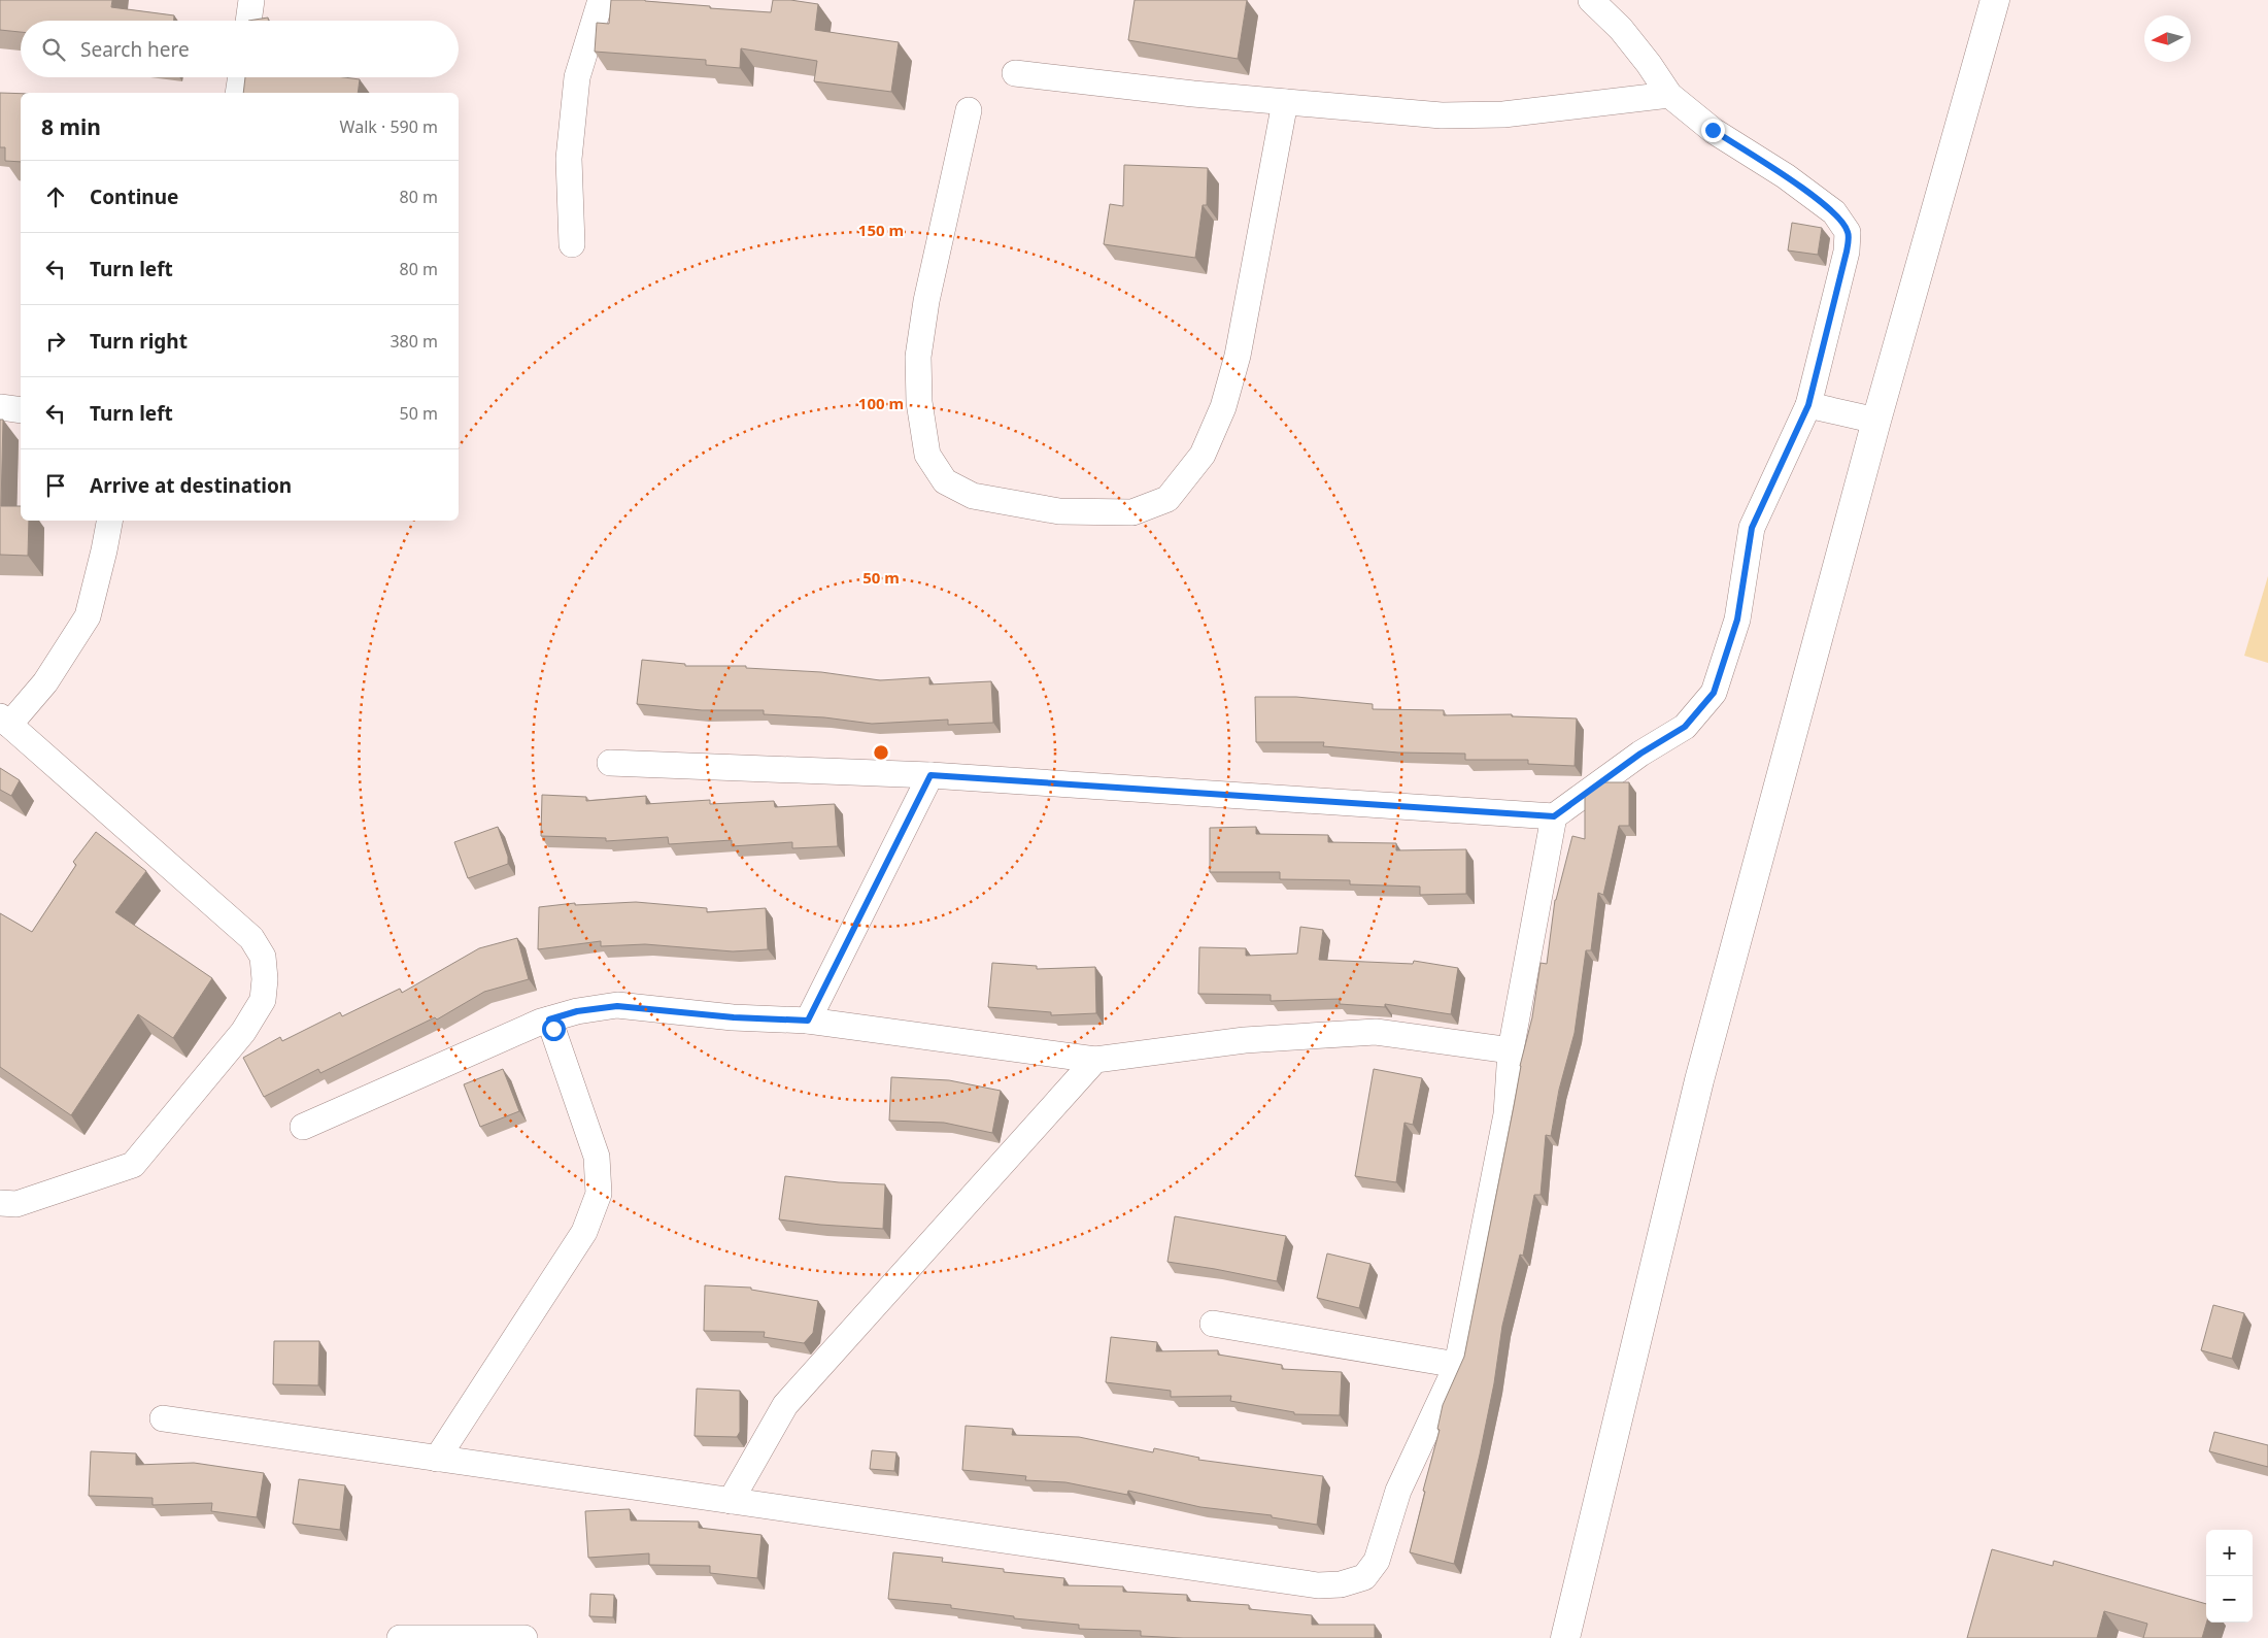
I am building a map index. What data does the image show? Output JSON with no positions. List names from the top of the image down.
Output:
{
  "north": "left",
  "page": {
    "search": "Search here",
    "heading": ["8 min", "Walk · 590 m"],
    "list": [
      ["Continue", "80 m"],
      ["Turn left", "80 m"],
      ["Turn right", "380 m"],
      ["Turn left", "50 m"],
      "Arrive at destination"
    ],
    "map_buttons": ["+", "−"]
  },
  "rings": ["150 m", "100 m", "50 m"]
}
